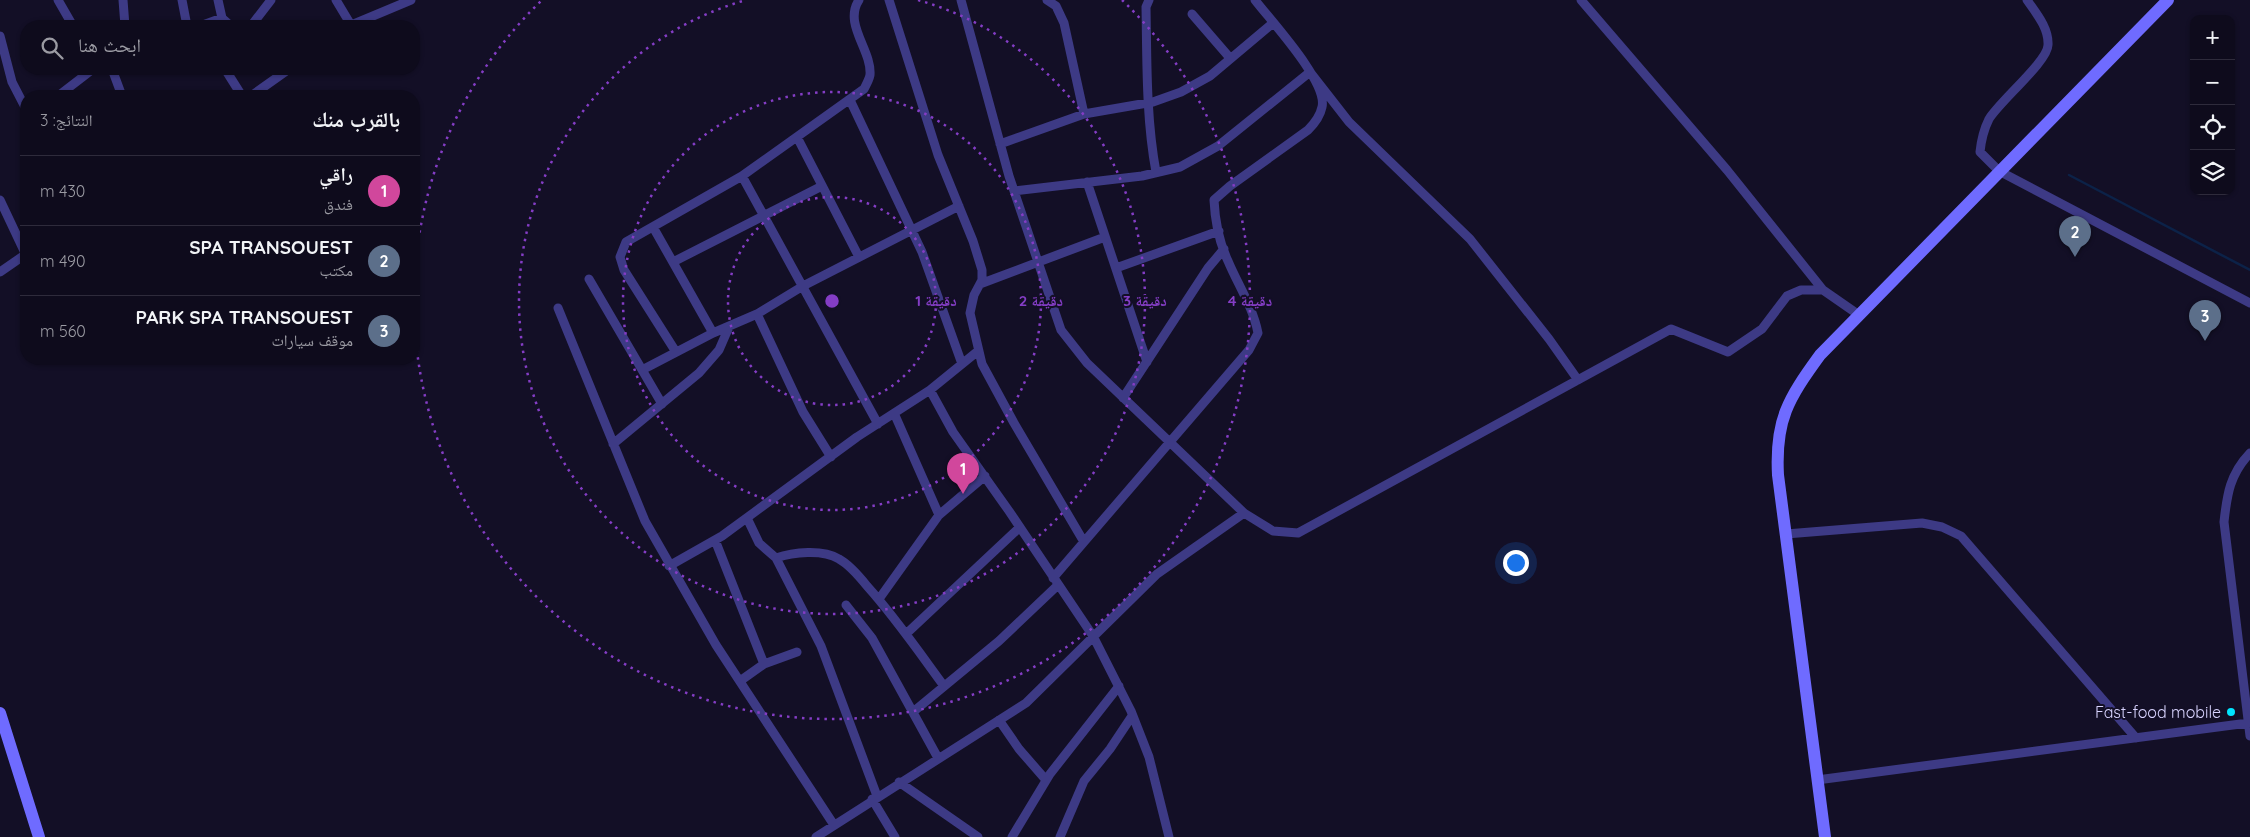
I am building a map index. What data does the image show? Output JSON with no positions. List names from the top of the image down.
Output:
{
  "places": ["Fast-food mobile"],
  "page": {
    "map_buttons": ["+", "−"],
    "search": "ابحث هنا",
    "heading": ["بالقرب منك", "النتائج: 3"],
    "list": [
      {
        "mark": "1",
        "name": "راقي",
        "note": "فندق",
        "value": "430 m"
      },
      {
        "mark": "2",
        "name": "SPA TRANSOUEST",
        "note": "مكتب",
        "value": "490 m"
      },
      {
        "mark": "3",
        "name": "PARK SPA TRANSOUEST",
        "note": "موقف سيارات",
        "value": "560 m"
      }
    ],
    "pins": ["2", "3", "1"]
  },
  "rings": [
    "1 دقيقة",
    "2 دقيقة",
    "3 دقيقة",
    "4 دقيقة"
  ]
}
